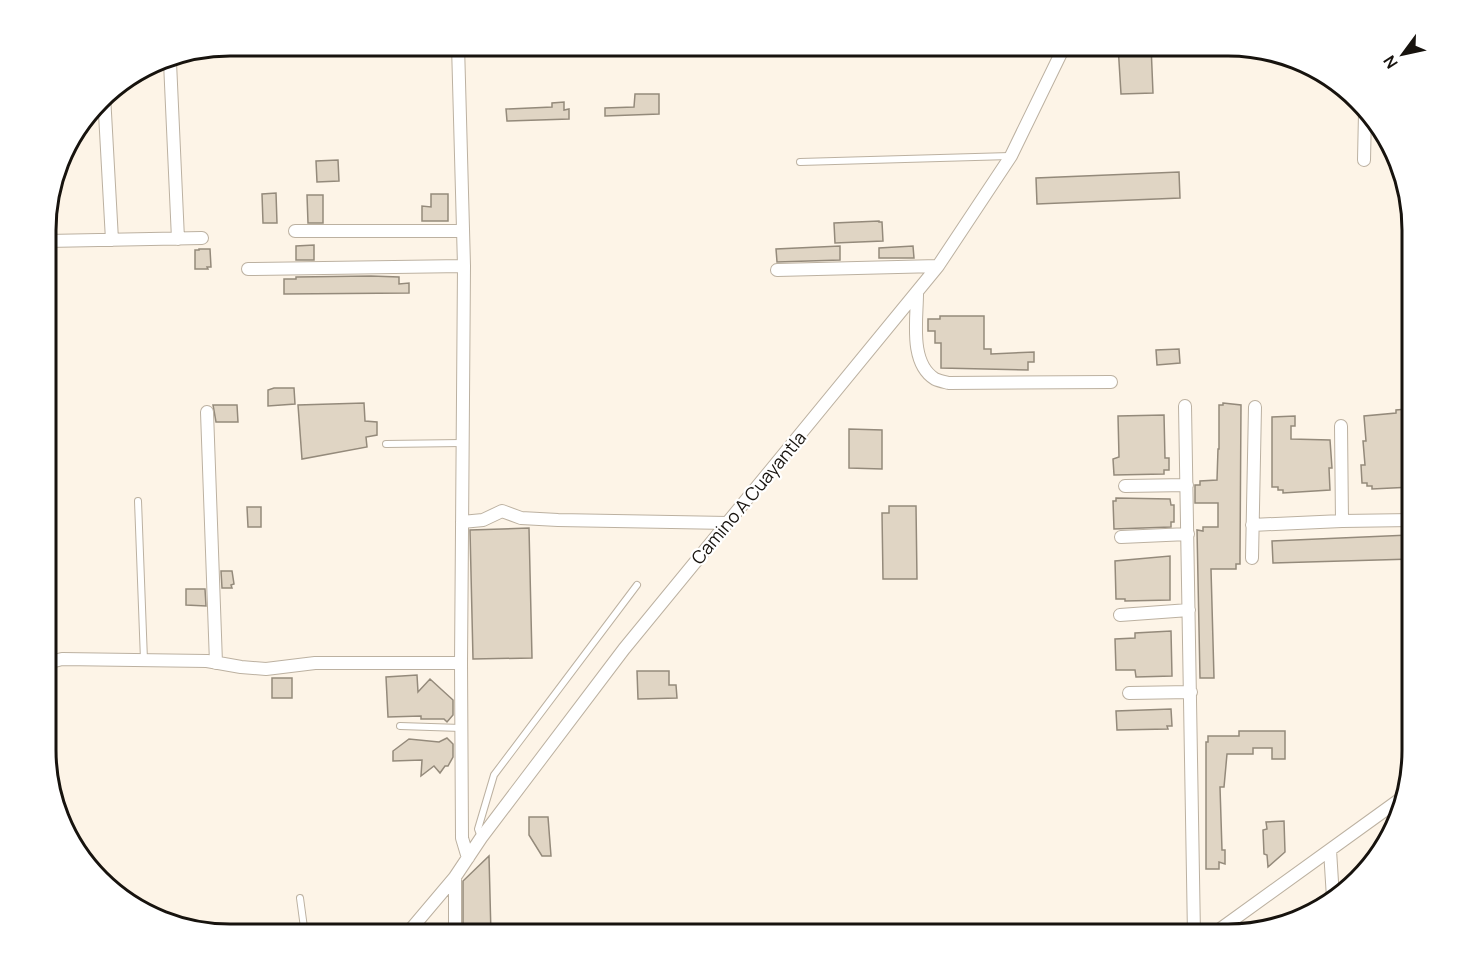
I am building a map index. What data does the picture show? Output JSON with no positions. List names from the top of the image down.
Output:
{
  "streets": {
    "street": ["Camino A Cuayantla"]
  },
  "north": "bottom left"
}
